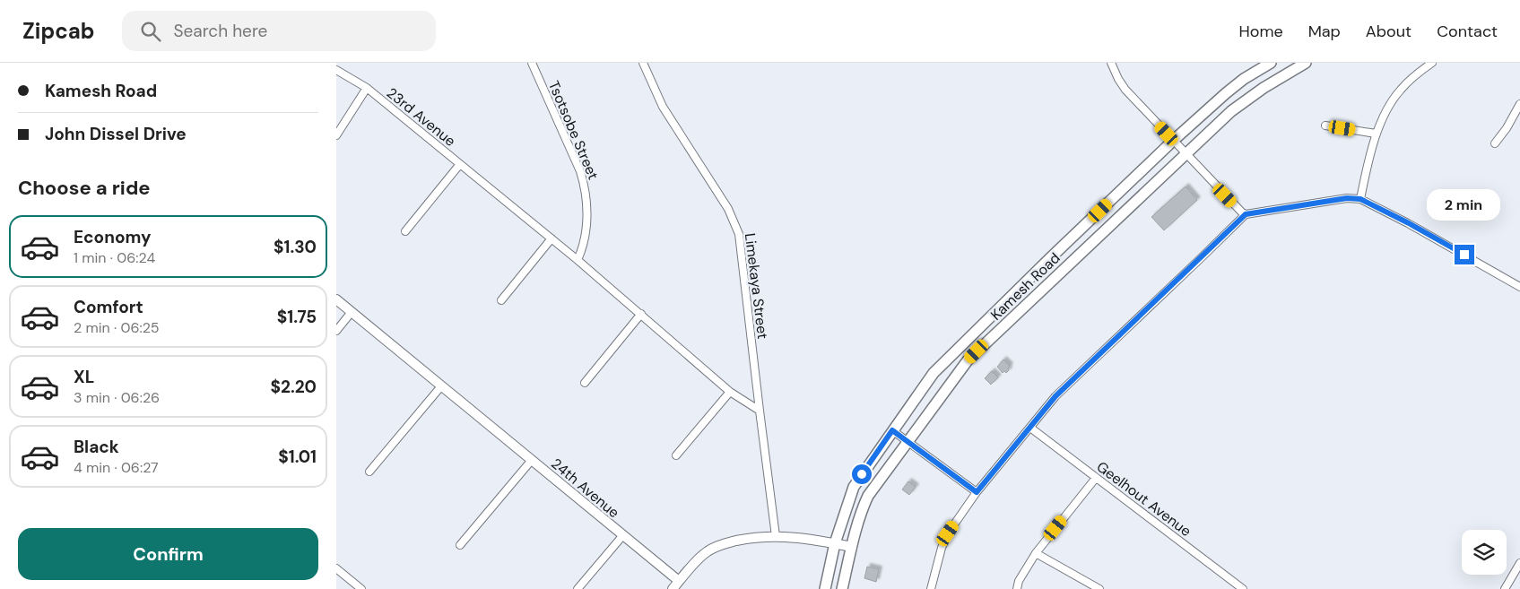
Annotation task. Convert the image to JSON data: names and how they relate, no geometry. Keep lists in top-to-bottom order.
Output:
{
  "streets": {
    "main road": ["Kamesh Road"],
    "street": [
      "23rd Avenue",
      "Tsotsobe Street",
      "Limekaya Street",
      "24th Avenue",
      "Geelhout Avenue"
    ]
  },
  "crossings": [
    ["23rd Avenue", "Tsotsobe Street"],
    ["23rd Avenue", "Limekaya Street"]
  ],
  "page": {
    "header": "Zipcab",
    "search": "Search here",
    "nav": [
      "Home",
      "Map",
      "About",
      "Contact"
    ],
    "banner": ["Kamesh Road", "John Dissel Drive"],
    "heading": "Choose a ride",
    "bubble": "2 min",
    "list": [
      {
        "name": "Economy",
        "note": "1 min · 06:24",
        "value": "$1.30"
      },
      {
        "name": "Comfort",
        "note": "2 min · 06:25",
        "value": "$1.75"
      },
      {
        "name": "XL",
        "note": "3 min · 06:26",
        "value": "$2.20"
      },
      {
        "name": "Black",
        "note": "4 min · 06:27",
        "value": "$1.01"
      }
    ],
    "buttons": "Confirm"
  }
}
